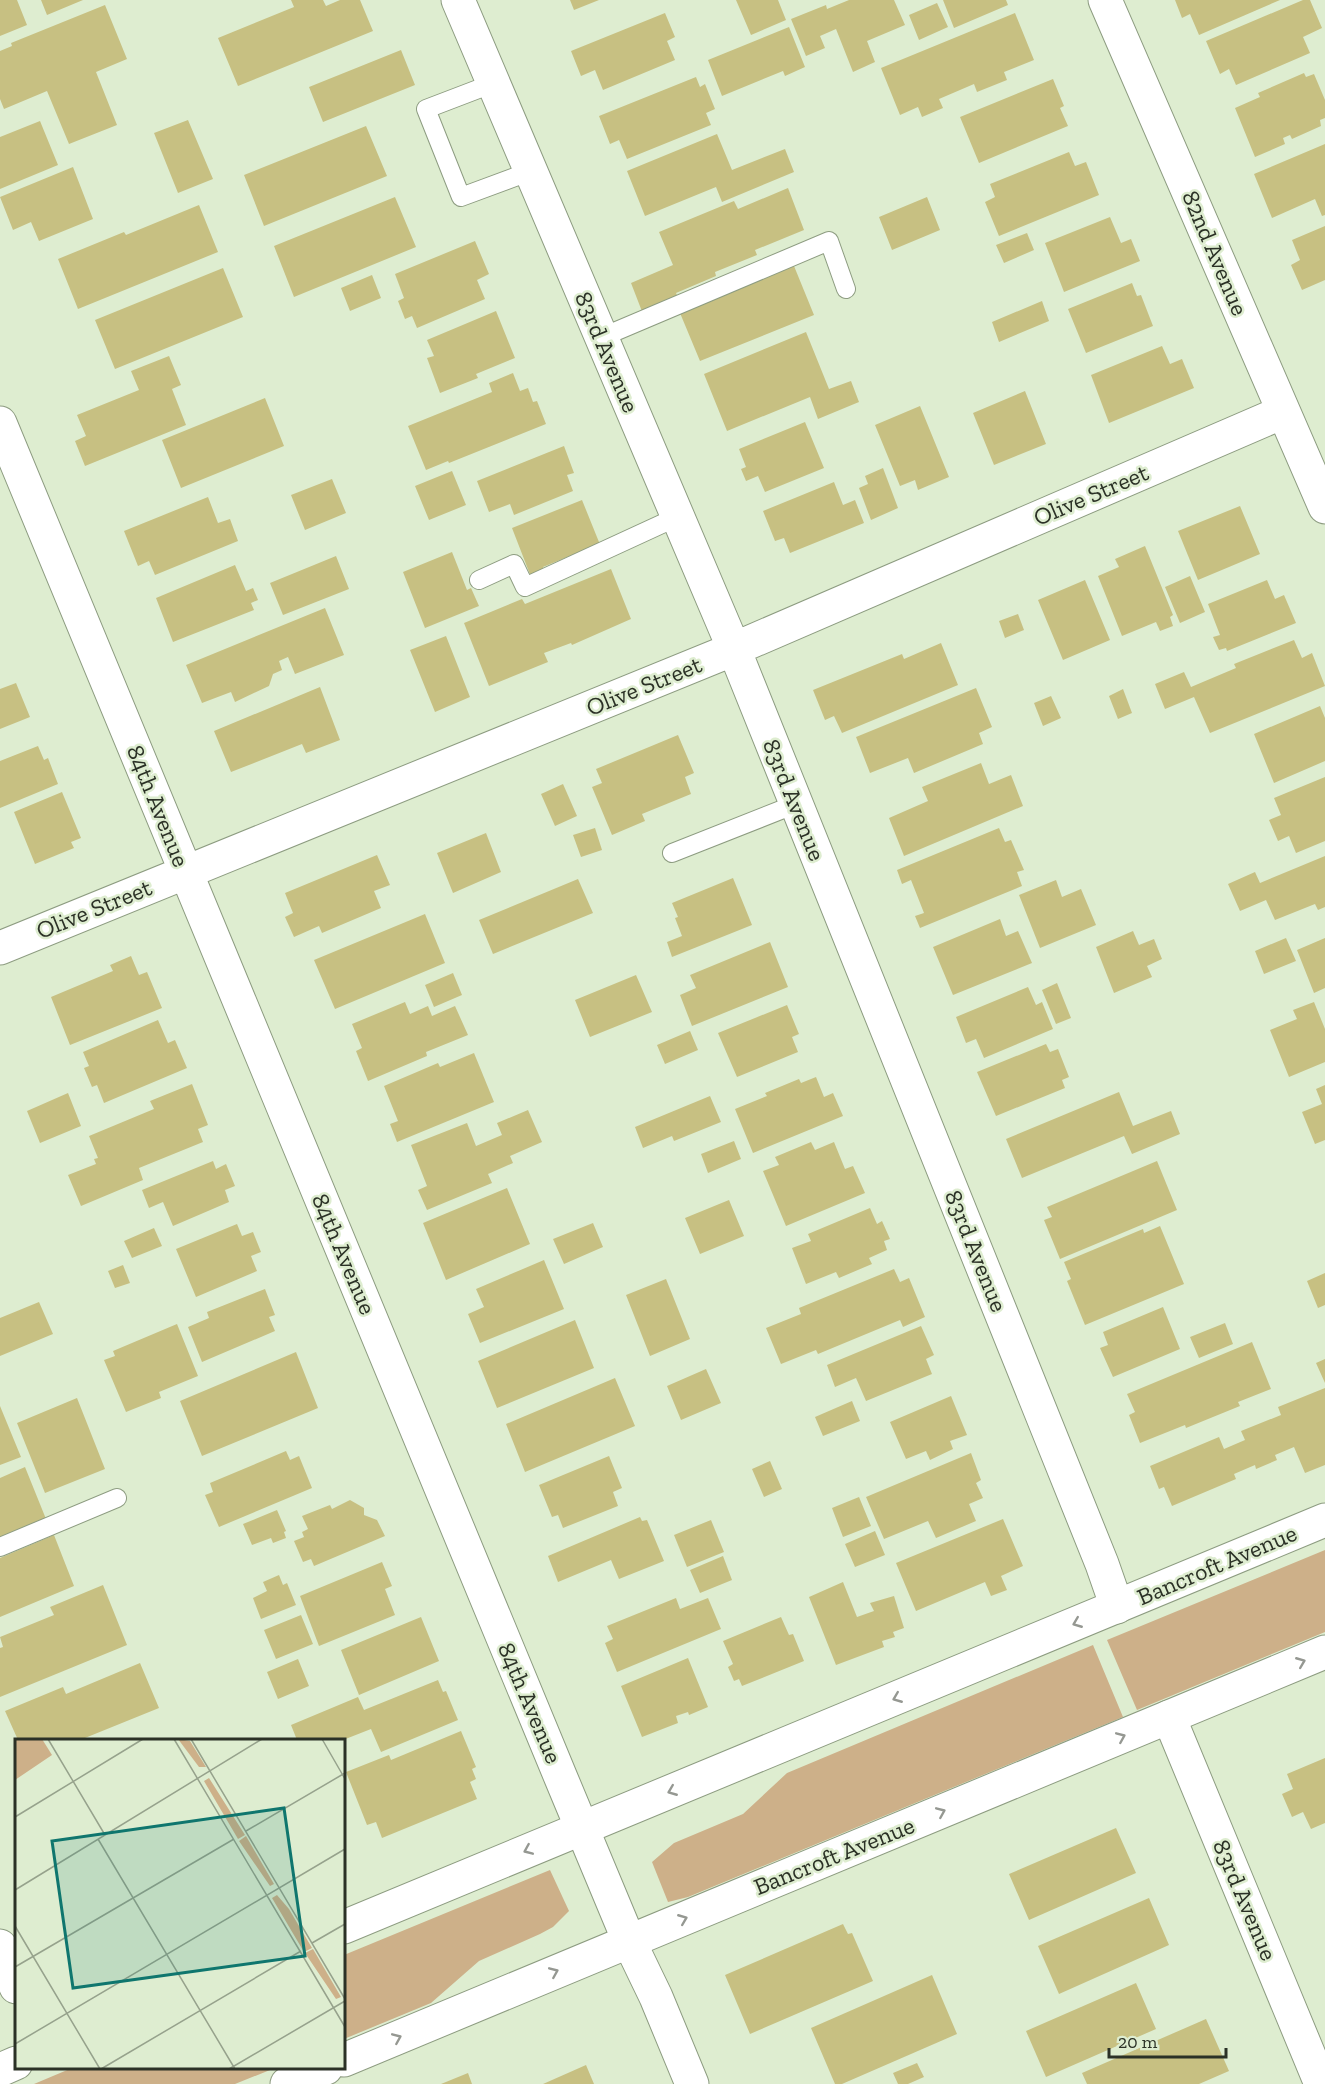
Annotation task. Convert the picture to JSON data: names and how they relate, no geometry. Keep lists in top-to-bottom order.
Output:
{
  "streets": {
    "street": [
      "82nd Avenue",
      "83rd Avenue",
      "Olive Street",
      "84th Avenue",
      "Bancroft Avenue"
    ]
  },
  "crossings": [
    ["82nd Avenue", "Olive Street"],
    ["83rd Avenue", "Olive Street"],
    ["83rd Avenue", "Bancroft Avenue"],
    ["Olive Street", "84th Avenue"],
    ["84th Avenue", "Bancroft Avenue"]
  ],
  "scale_bar": "20 m"
}
